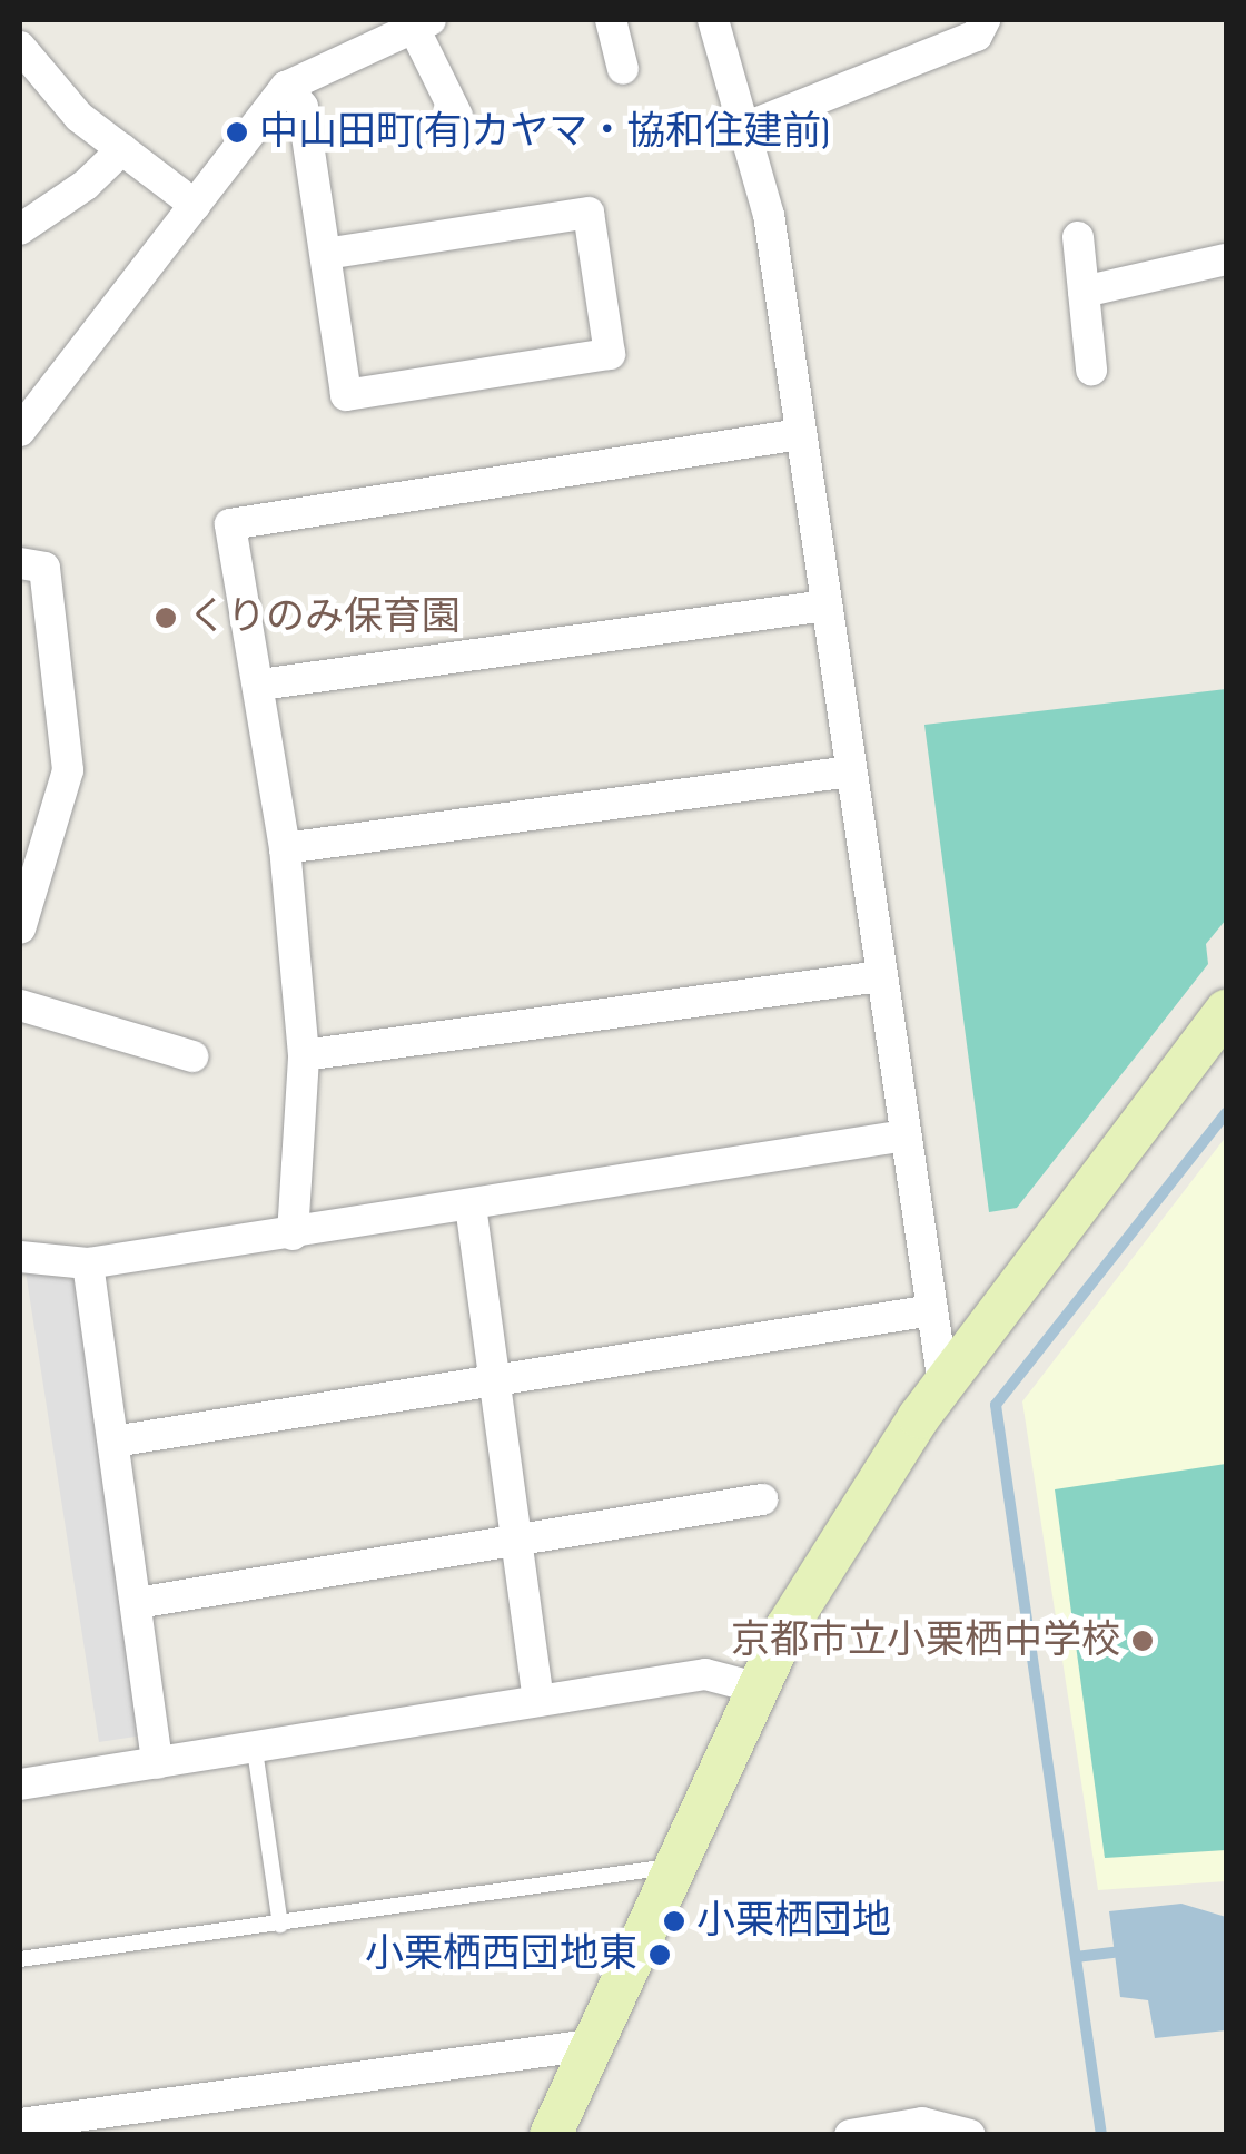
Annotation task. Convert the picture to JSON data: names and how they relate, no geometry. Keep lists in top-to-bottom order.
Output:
{
  "places": [
    "中山田町(有)カヤマ・協和住建前)",
    "くりのみ保育園",
    "京都市立小栗栖中学校",
    "小栗栖団地",
    "小栗栖西団地東"
  ]
}
